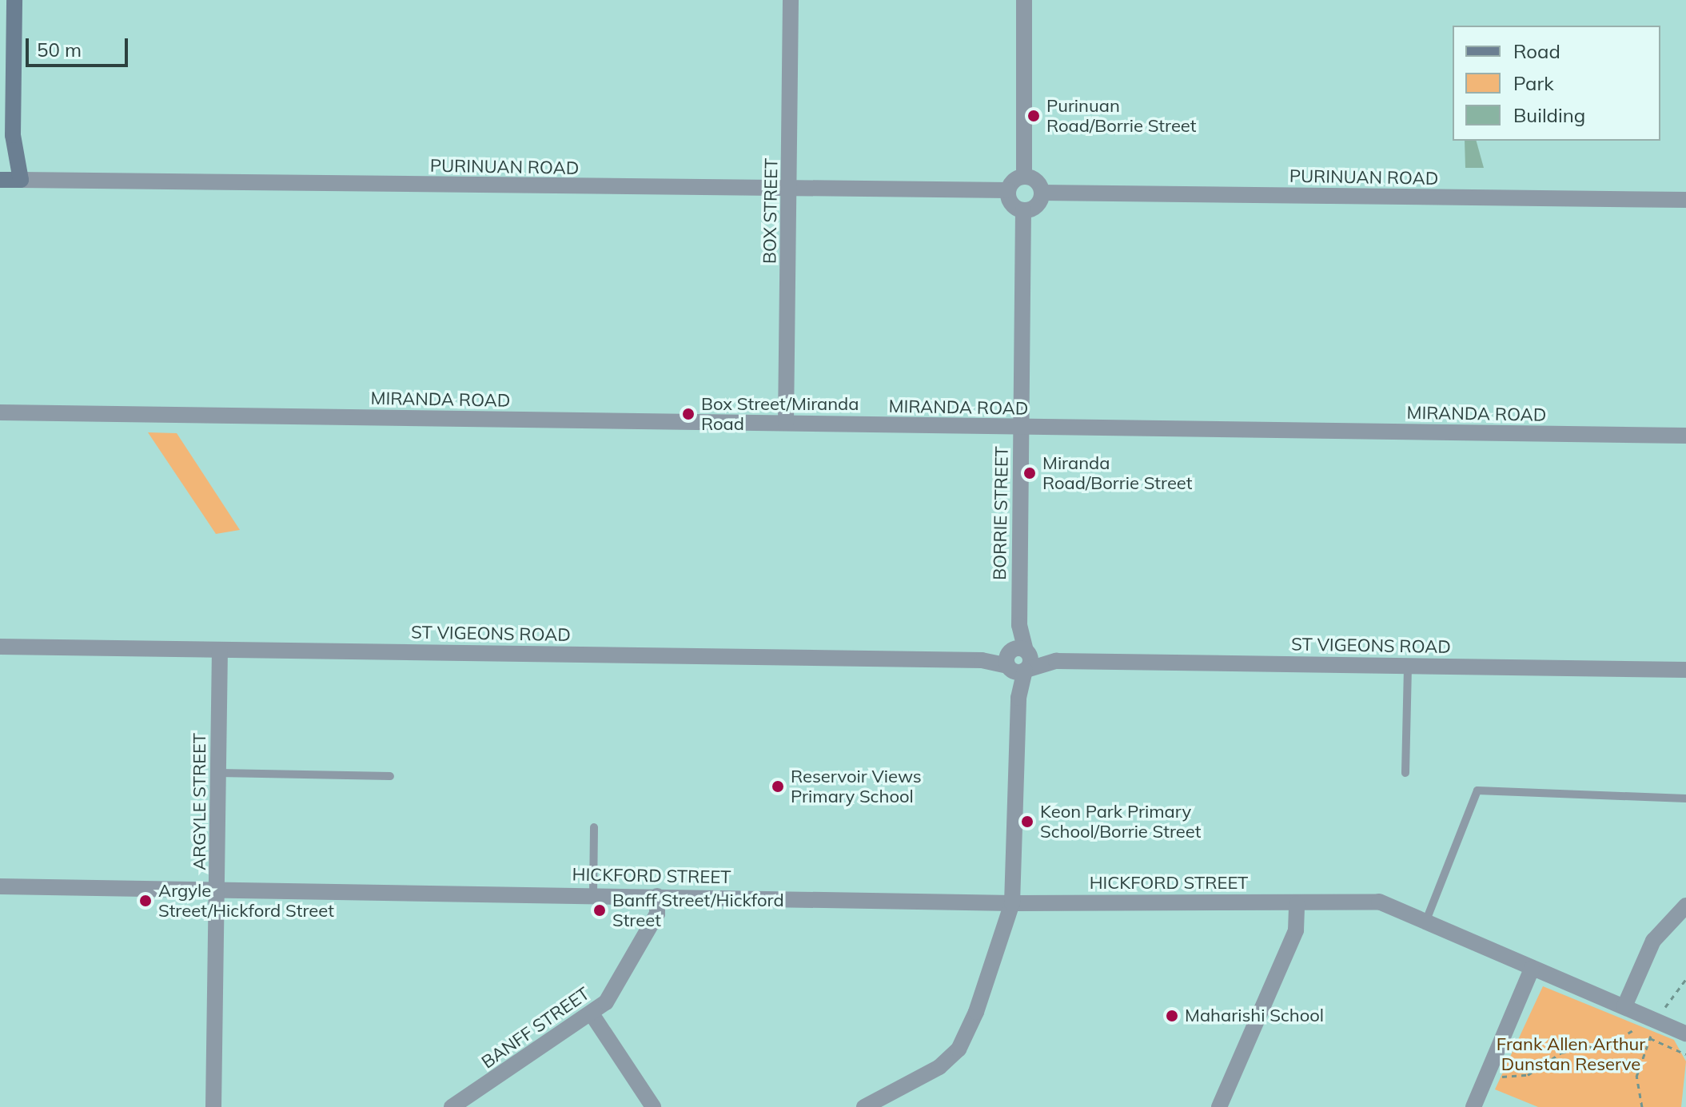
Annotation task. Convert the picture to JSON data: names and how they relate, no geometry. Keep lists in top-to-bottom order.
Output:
{
  "streets": {
    "street": [
      "PURINUAN ROAD",
      "BOX STREET",
      "MIRANDA ROAD",
      "BORRIE STREET",
      "ST VIGEONS ROAD",
      "ARGYLE STREET",
      "HICKFORD STREET",
      "BANFF STREET"
    ]
  },
  "crossings": [
    ["PURINUAN ROAD", "BOX STREET"],
    ["PURINUAN ROAD", "BORRIE STREET"],
    ["BOX STREET", "MIRANDA ROAD"],
    ["MIRANDA ROAD", "BORRIE STREET"],
    ["BORRIE STREET", "ST VIGEONS ROAD"],
    ["BORRIE STREET", "HICKFORD STREET"],
    ["ST VIGEONS ROAD", "ARGYLE STREET"],
    ["ARGYLE STREET", "HICKFORD STREET"],
    ["HICKFORD STREET", "BANFF STREET"]
  ],
  "parks": ["Frank Allen Arthur Dunstan Reserve"],
  "places": [
    "Purinuan Road/Borrie Street",
    "Box Street/Miranda Road",
    "Miranda Road/Borrie Street",
    "Reservoir Views Primary School",
    "Keon Park Primary School/Borrie Street",
    "Argyle Street/Hickford Street",
    "Banff Street/Hickford Street",
    "Maharishi School"
  ],
  "legend": ["Road", "Park", "Building"],
  "scale_bar": "50 m"
}
